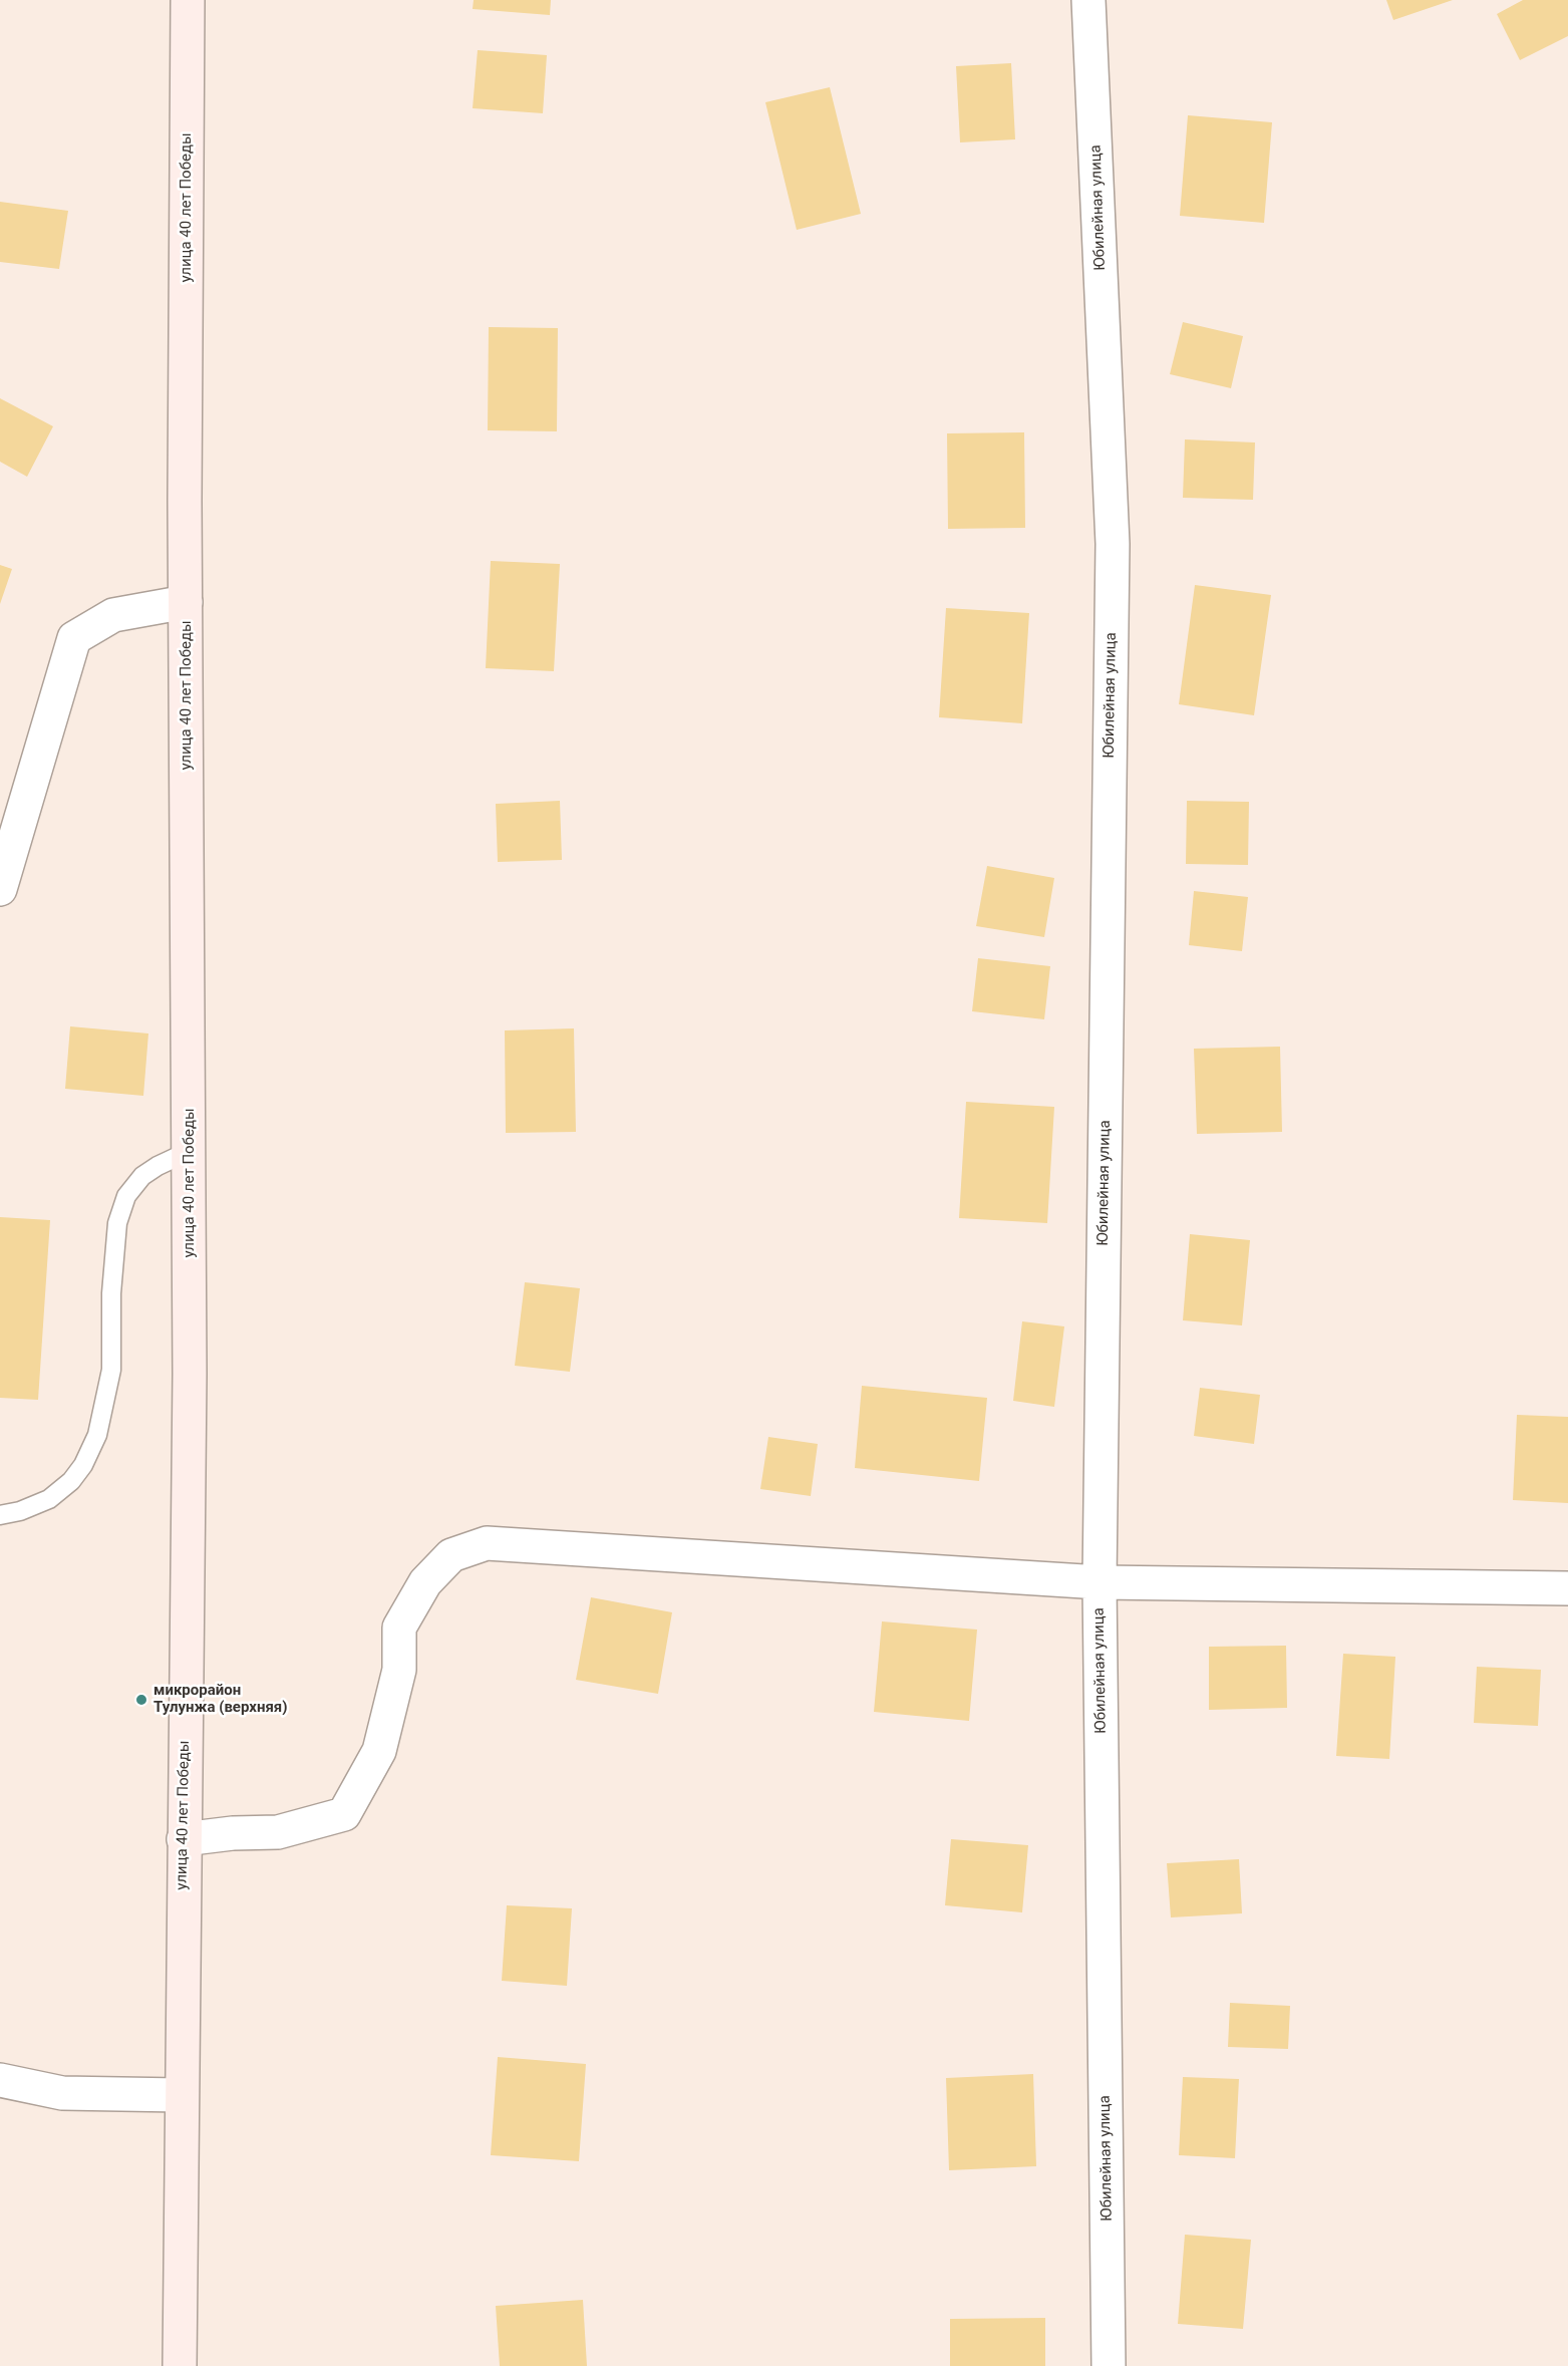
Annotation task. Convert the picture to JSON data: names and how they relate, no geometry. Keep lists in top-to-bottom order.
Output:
{
  "streets": {
    "street": ["улица 40 лет Победы", "Юбилейная улица"]
  },
  "places": ["микрорайон Тулунжа (верхняя)"]
}
